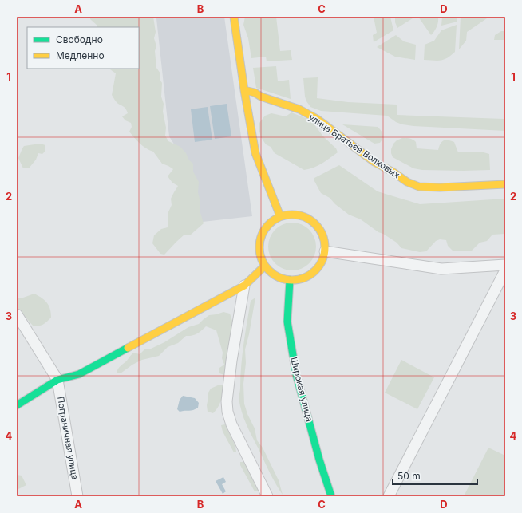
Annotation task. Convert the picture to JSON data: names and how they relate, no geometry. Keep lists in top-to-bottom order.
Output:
{
  "streets": {
    "street": ["улица Братьев Волковых", "Широкая улица", "Пограничная улица"]
  },
  "legend": ["Свободно", "Медленно"],
  "scale_bar": "50 m",
  "grid": {
    "columns": [
      "A",
      "B",
      "C",
      "D"
    ],
    "rows": [
      "1",
      "2",
      "3",
      "4"
    ]
  }
}
